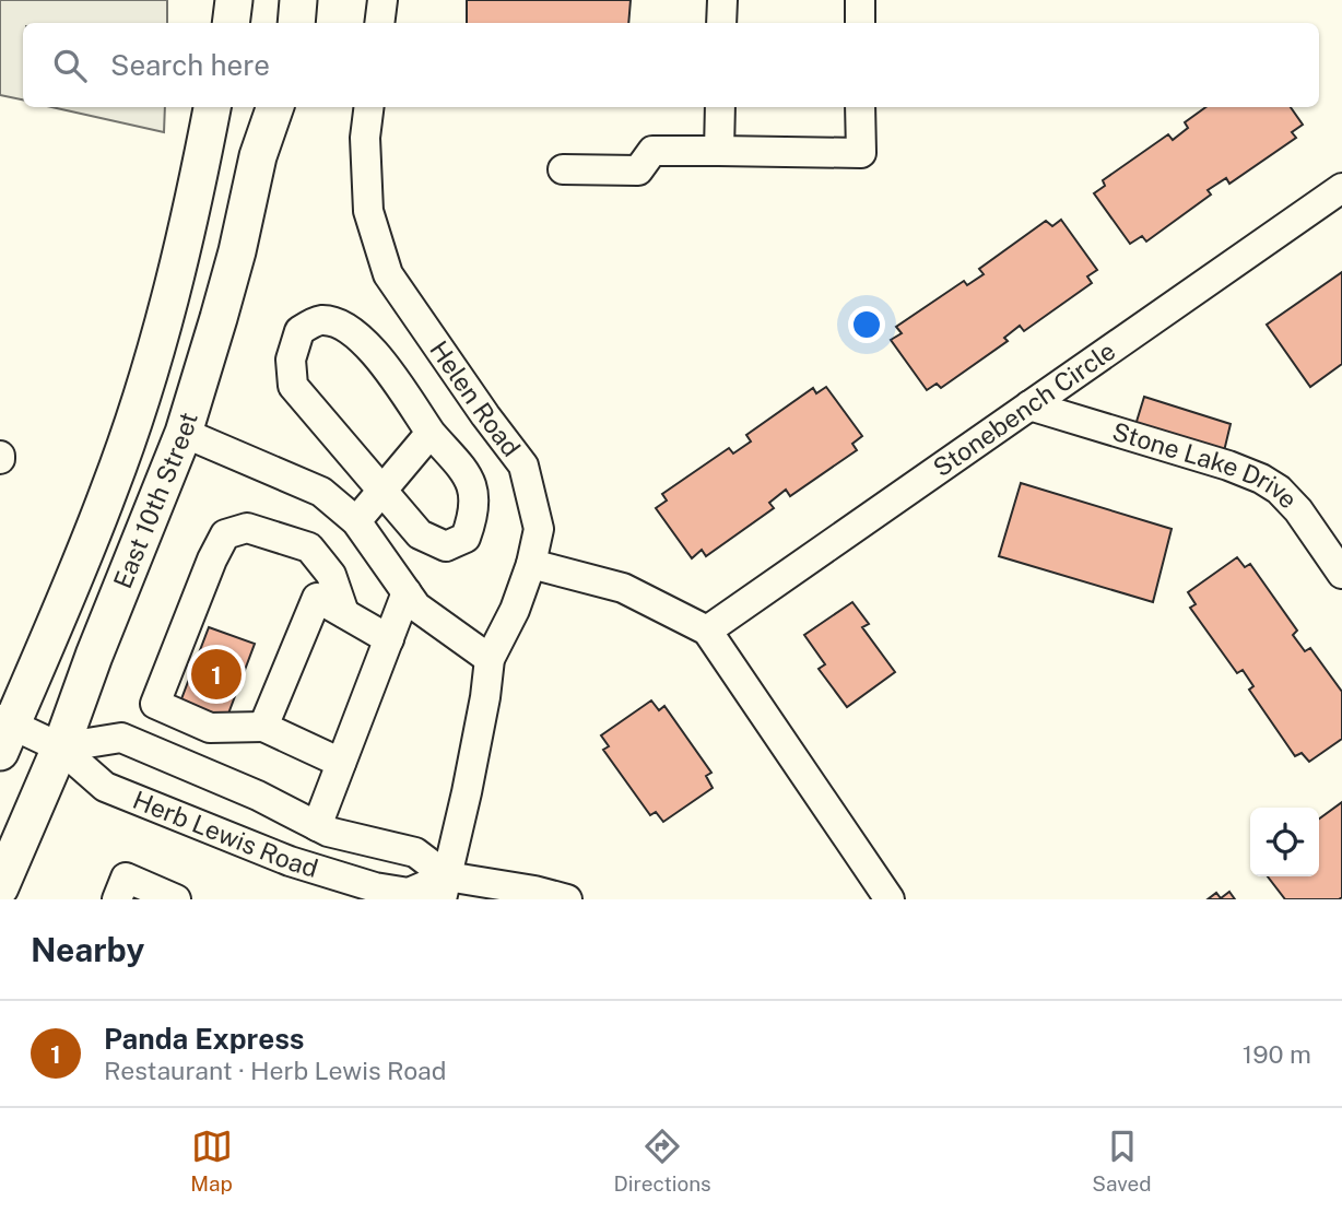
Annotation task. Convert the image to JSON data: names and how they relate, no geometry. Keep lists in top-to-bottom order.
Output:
{
  "streets": {
    "main road": ["East 10th Street"],
    "street": [
      "Helen Road",
      "Stonebench Circle",
      "Stone Lake Drive",
      "Herb Lewis Road"
    ]
  },
  "crossings": [
    ["Helen Road", "Herb Lewis Road"],
    ["Stonebench Circle", "Stone Lake Drive"],
    ["East 10th Street", "Herb Lewis Road"]
  ],
  "page": {
    "search": "Search here",
    "pins": "1",
    "heading": "Nearby",
    "list": [
      {
        "mark": "1",
        "name": "Panda Express",
        "note": "Restaurant · Herb Lewis Road",
        "value": "190 m"
      }
    ],
    "nav": ["Map", "Directions", "Saved"]
  }
}
